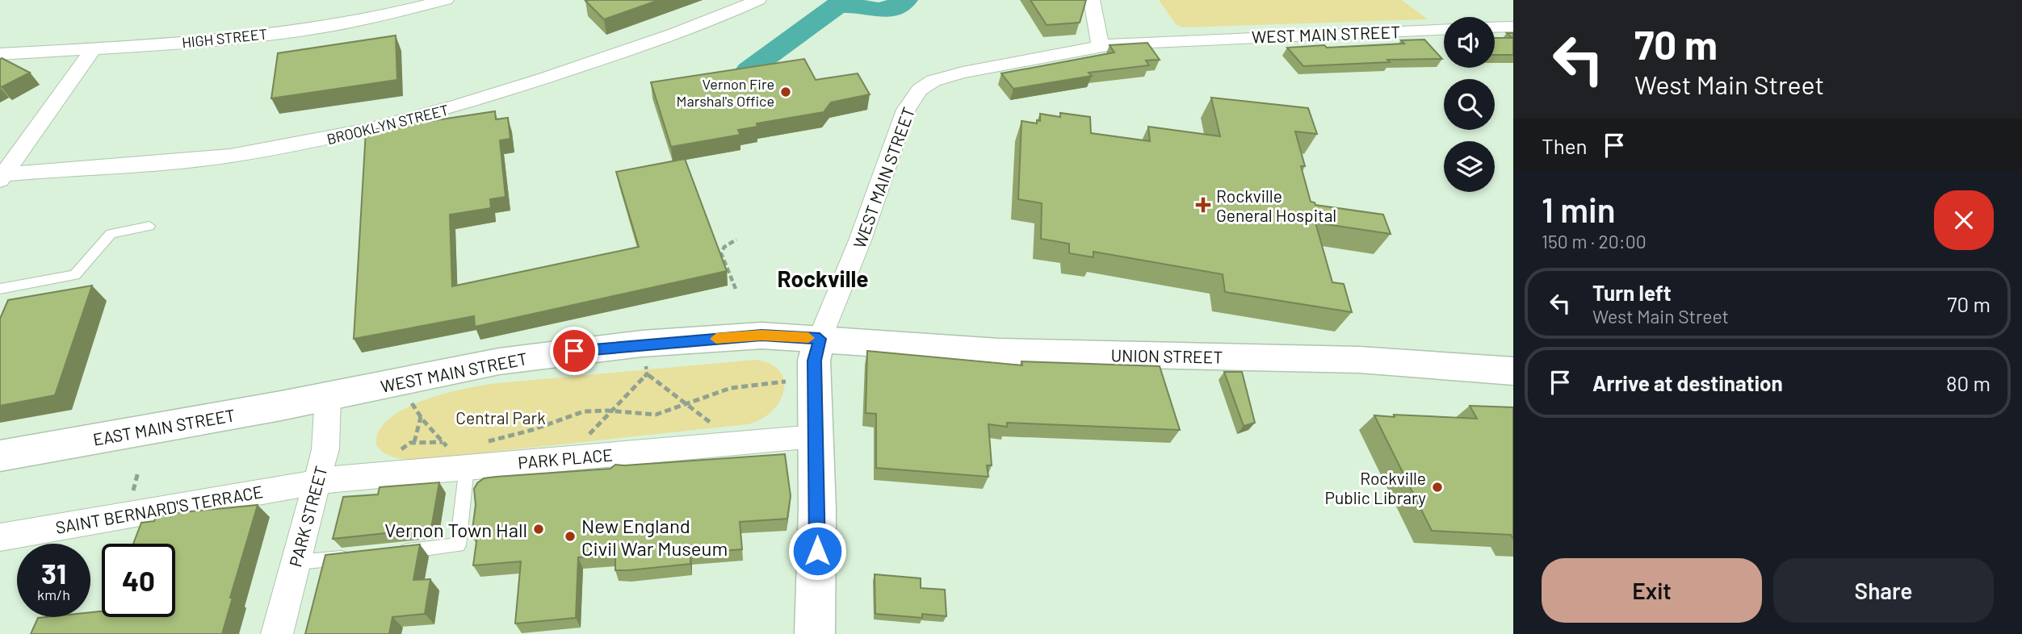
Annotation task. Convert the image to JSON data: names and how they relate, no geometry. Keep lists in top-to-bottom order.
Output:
{
  "streets": {
    "main road": ["WEST MAIN STREET", "UNION STREET", "EAST MAIN STREET"],
    "street": [
      "HIGH STREET",
      "BROOKLYN STREET",
      "PARK PLACE",
      "SAINT BERNARD'S TERRACE",
      "PARK STREET"
    ]
  },
  "crossings": [
    ["WEST MAIN STREET", "UNION STREET"],
    ["WEST MAIN STREET", "EAST MAIN STREET"],
    ["WEST MAIN STREET", "PARK STREET"],
    ["EAST MAIN STREET", "PARK STREET"],
    ["PARK PLACE", "SAINT BERNARD'S TERRACE"],
    ["PARK PLACE", "PARK STREET"],
    ["SAINT BERNARD'S TERRACE", "PARK STREET"]
  ],
  "districts": ["Rockville"],
  "parks": ["Central Park"],
  "places": {
    "other": [
      "Vernon Fire Marshal's Office",
      "Rockville Public Library",
      "Vernon Town Hall",
      "New England Civil War Museum"
    ],
    "health": ["Rockville General Hospital"]
  },
  "page": {
    "turn": ["70 m", "West Main Street"],
    "then": "Then",
    "heading": ["1 min", "150 m · 20:00"],
    "list": [
      {
        "name": "Turn left",
        "note": "West Main Street",
        "value": "70 m"
      },
      {
        "name": "Arrive at destination",
        "value": "80 m"
      }
    ],
    "speed": "31 km/h",
    "limit": "40",
    "buttons": ["Exit", "Share"]
  }
}
